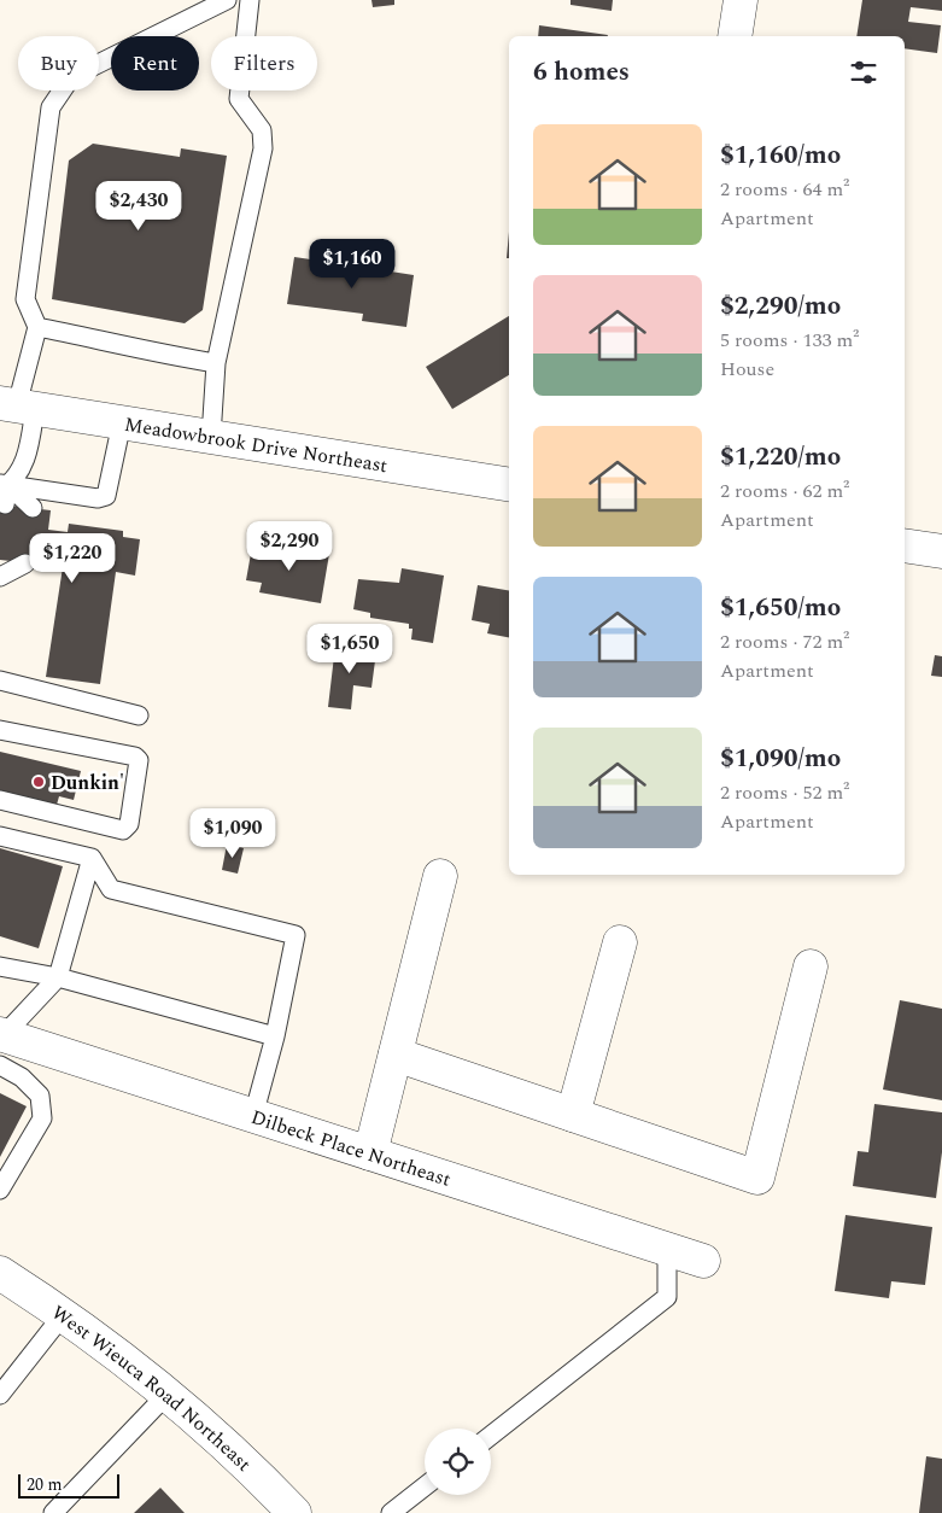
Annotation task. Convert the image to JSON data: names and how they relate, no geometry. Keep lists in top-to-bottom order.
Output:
{
  "streets": {
    "street": ["Meadowbrook Drive Northeast", "Dilbeck Place Northeast", "West Wieuca Road Northeast"]
  },
  "places": ["Dunkin'"],
  "scale_bar": "20 m",
  "page": {
    "chip": ["Buy", "Rent", "Filters"],
    "heading": "6 homes",
    "list": [
      {
        "name": "$1,160/mo",
        "note": "2 rooms · 64 m² · Apartment"
      },
      {
        "name": "$2,290/mo",
        "note": "5 rooms · 133 m² · House"
      },
      {
        "name": "$1,220/mo",
        "note": "2 rooms · 62 m² · Apartment"
      },
      {
        "name": "$1,650/mo",
        "note": "2 rooms · 72 m² · Apartment"
      },
      {
        "name": "$1,090/mo",
        "note": "2 rooms · 52 m² · Apartment"
      }
    ],
    "price": [
      "$2,430",
      "$1,160",
      "$2,290",
      "$1,220",
      "$1,650",
      "$1,090"
    ],
    "scale": "20 m"
  }
}
